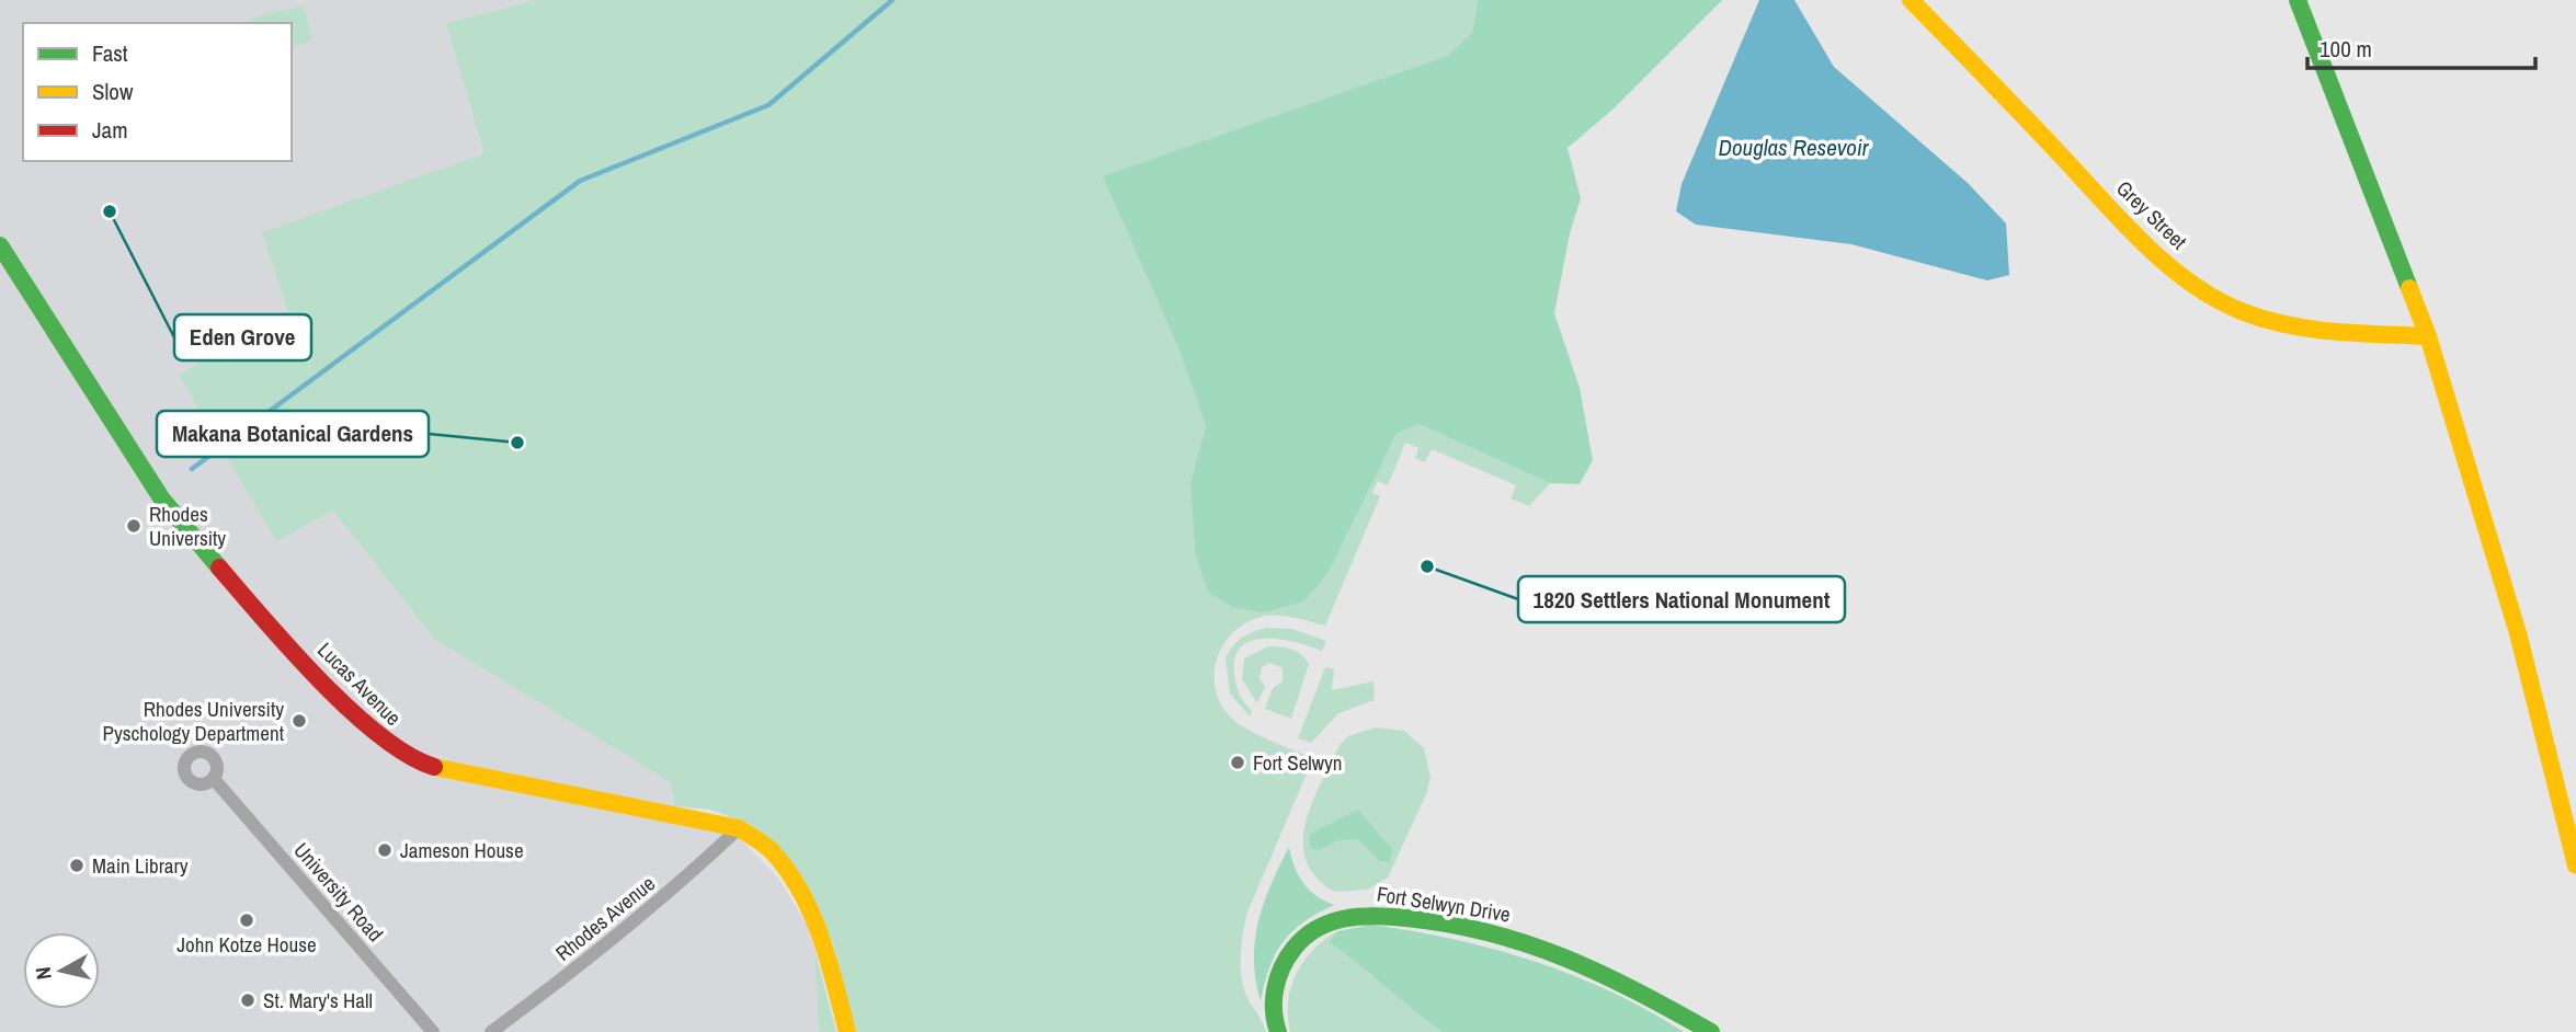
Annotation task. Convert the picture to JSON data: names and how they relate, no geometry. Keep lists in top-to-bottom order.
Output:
{
  "streets": {
    "main road": ["Grey Street", "Lucas Avenue", "Fort Selwyn Drive"],
    "street": ["University Road", "Rhodes Avenue"]
  },
  "crossings": [
    ["Lucas Avenue", "Rhodes Avenue"]
  ],
  "water": ["Douglas Resevoir"],
  "places": [
    "Eden Grove",
    "Makana Botanical Gardens",
    "Rhodes University",
    "1820 Settlers National Monument",
    "Rhodes University Pyschology Department",
    "Fort Selwyn",
    "Jameson House",
    "Main Library",
    "John Kotze House",
    "St. Mary's Hall"
  ],
  "legend": ["Fast", "Slow", "Jam"],
  "scale_bar": "100 m",
  "north": "left"
}
